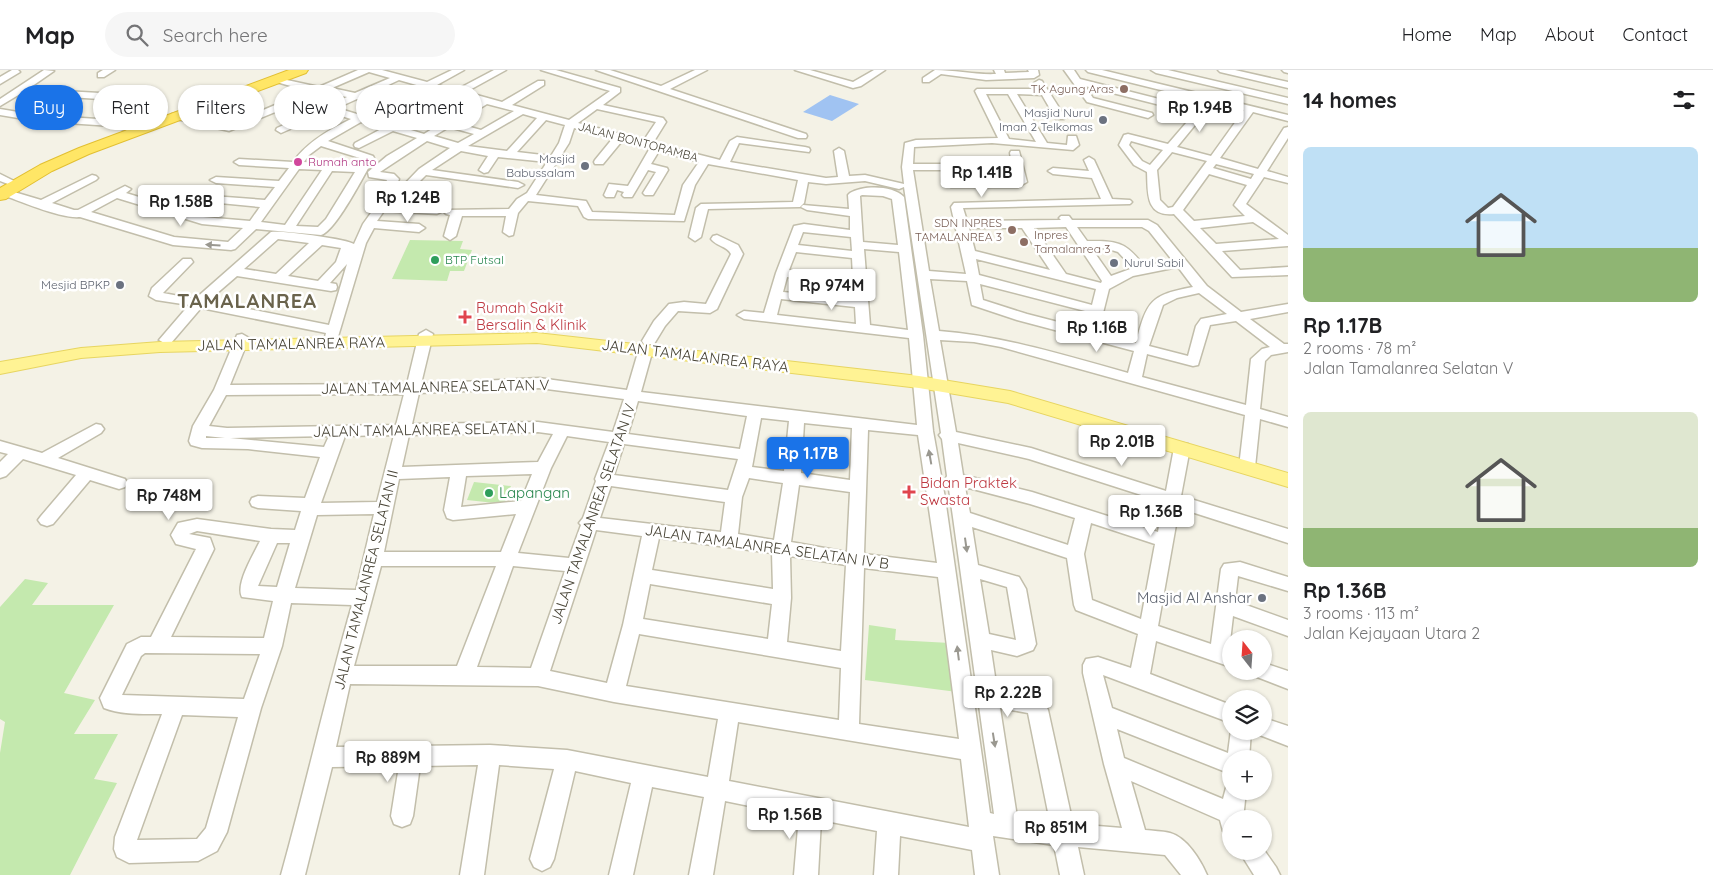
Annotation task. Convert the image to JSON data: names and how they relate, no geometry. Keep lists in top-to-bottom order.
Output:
{
  "streets": {
    "main road": ["JALAN TAMALANREA RAYA"],
    "street": [
      "JALAN BONTORAMBA",
      "JALAN TAMALANREA SELATAN V",
      "JALAN TAMALANREA SELATAN I",
      "JALAN TAMALANREA SELATAN IV",
      "JALAN TAMALANREA SELATAN IV B",
      "JALAN TAMALANREA SELATAN II"
    ]
  },
  "crossings": [
    ["JALAN TAMALANREA RAYA", "JALAN TAMALANREA SELATAN IV"],
    ["JALAN TAMALANREA RAYA", "JALAN TAMALANREA SELATAN II"],
    ["JALAN TAMALANREA SELATAN V", "JALAN TAMALANREA SELATAN IV"],
    ["JALAN TAMALANREA SELATAN V", "JALAN TAMALANREA SELATAN II"],
    ["JALAN TAMALANREA SELATAN I", "JALAN TAMALANREA SELATAN IV"],
    ["JALAN TAMALANREA SELATAN I", "JALAN TAMALANREA SELATAN II"],
    ["JALAN TAMALANREA SELATAN IV", "JALAN TAMALANREA SELATAN IV B"]
  ],
  "districts": ["TAMALANREA"],
  "places": {
    "other": [
      "TK Agung Aras",
      "Masjid Nurul Iman 2 Telkomas",
      "Rumah anto",
      "Masjid Babussalam",
      "SDN INPRES TAMALANREA 3",
      "Inpres Tamalanrea 3",
      "BTP Futsal",
      "Nurul Sabil",
      "Mesjid BPKP",
      "Lapangan",
      "Masjid Al Anshar"
    ],
    "health": ["Rumah Sakit Bersalin & Klinik", "Bidan Praktek Swasta"]
  },
  "north": "top",
  "page": {
    "header": "Map",
    "search": "Search here",
    "nav": [
      "Home",
      "Map",
      "About",
      "Contact"
    ],
    "heading": "14 homes",
    "chip": [
      "Buy",
      "Rent",
      "Filters",
      "New",
      "Apartment"
    ],
    "price": [
      "Rp 1.94B",
      "Rp 1.41B",
      "Rp 1.24B",
      "Rp 1.58B",
      "Rp 974M",
      "Rp 1.16B",
      "Rp 2.01B",
      "Rp 1.17B",
      "Rp 748M",
      "Rp 1.36B",
      "Rp 2.22B",
      "Rp 889M",
      "Rp 1.56B",
      "Rp 851M"
    ],
    "list": [
      {
        "name": "Rp 1.17B",
        "note": "2 rooms · 78 m² · Jalan Tamalanrea Selatan V"
      },
      {
        "name": "Rp 1.36B",
        "note": "3 rooms · 113 m² · Jalan Kejayaan Utara 2"
      }
    ],
    "map_buttons": ["+", "−"]
  }
}
